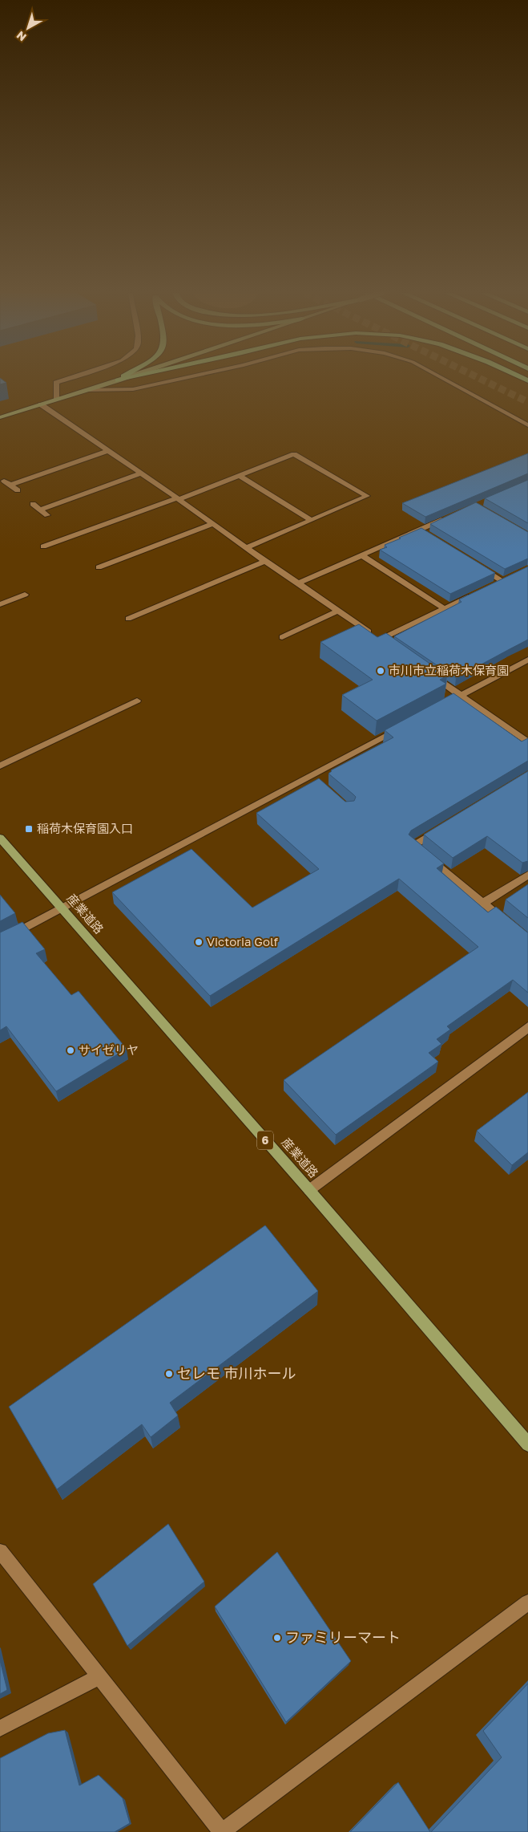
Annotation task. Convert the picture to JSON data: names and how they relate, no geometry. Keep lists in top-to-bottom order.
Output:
{
  "streets": {
    "main road": ["産業道路", "6"]
  },
  "places": {
    "other": [
      "市川市立稲荷木保育園",
      "Victoria Golf",
      "サイゼリヤ",
      "セレモ 市川ホール",
      "ファミリーマート"
    ],
    "transit": ["稲荷木保育園入口"]
  },
  "north": "bottom left"
}
